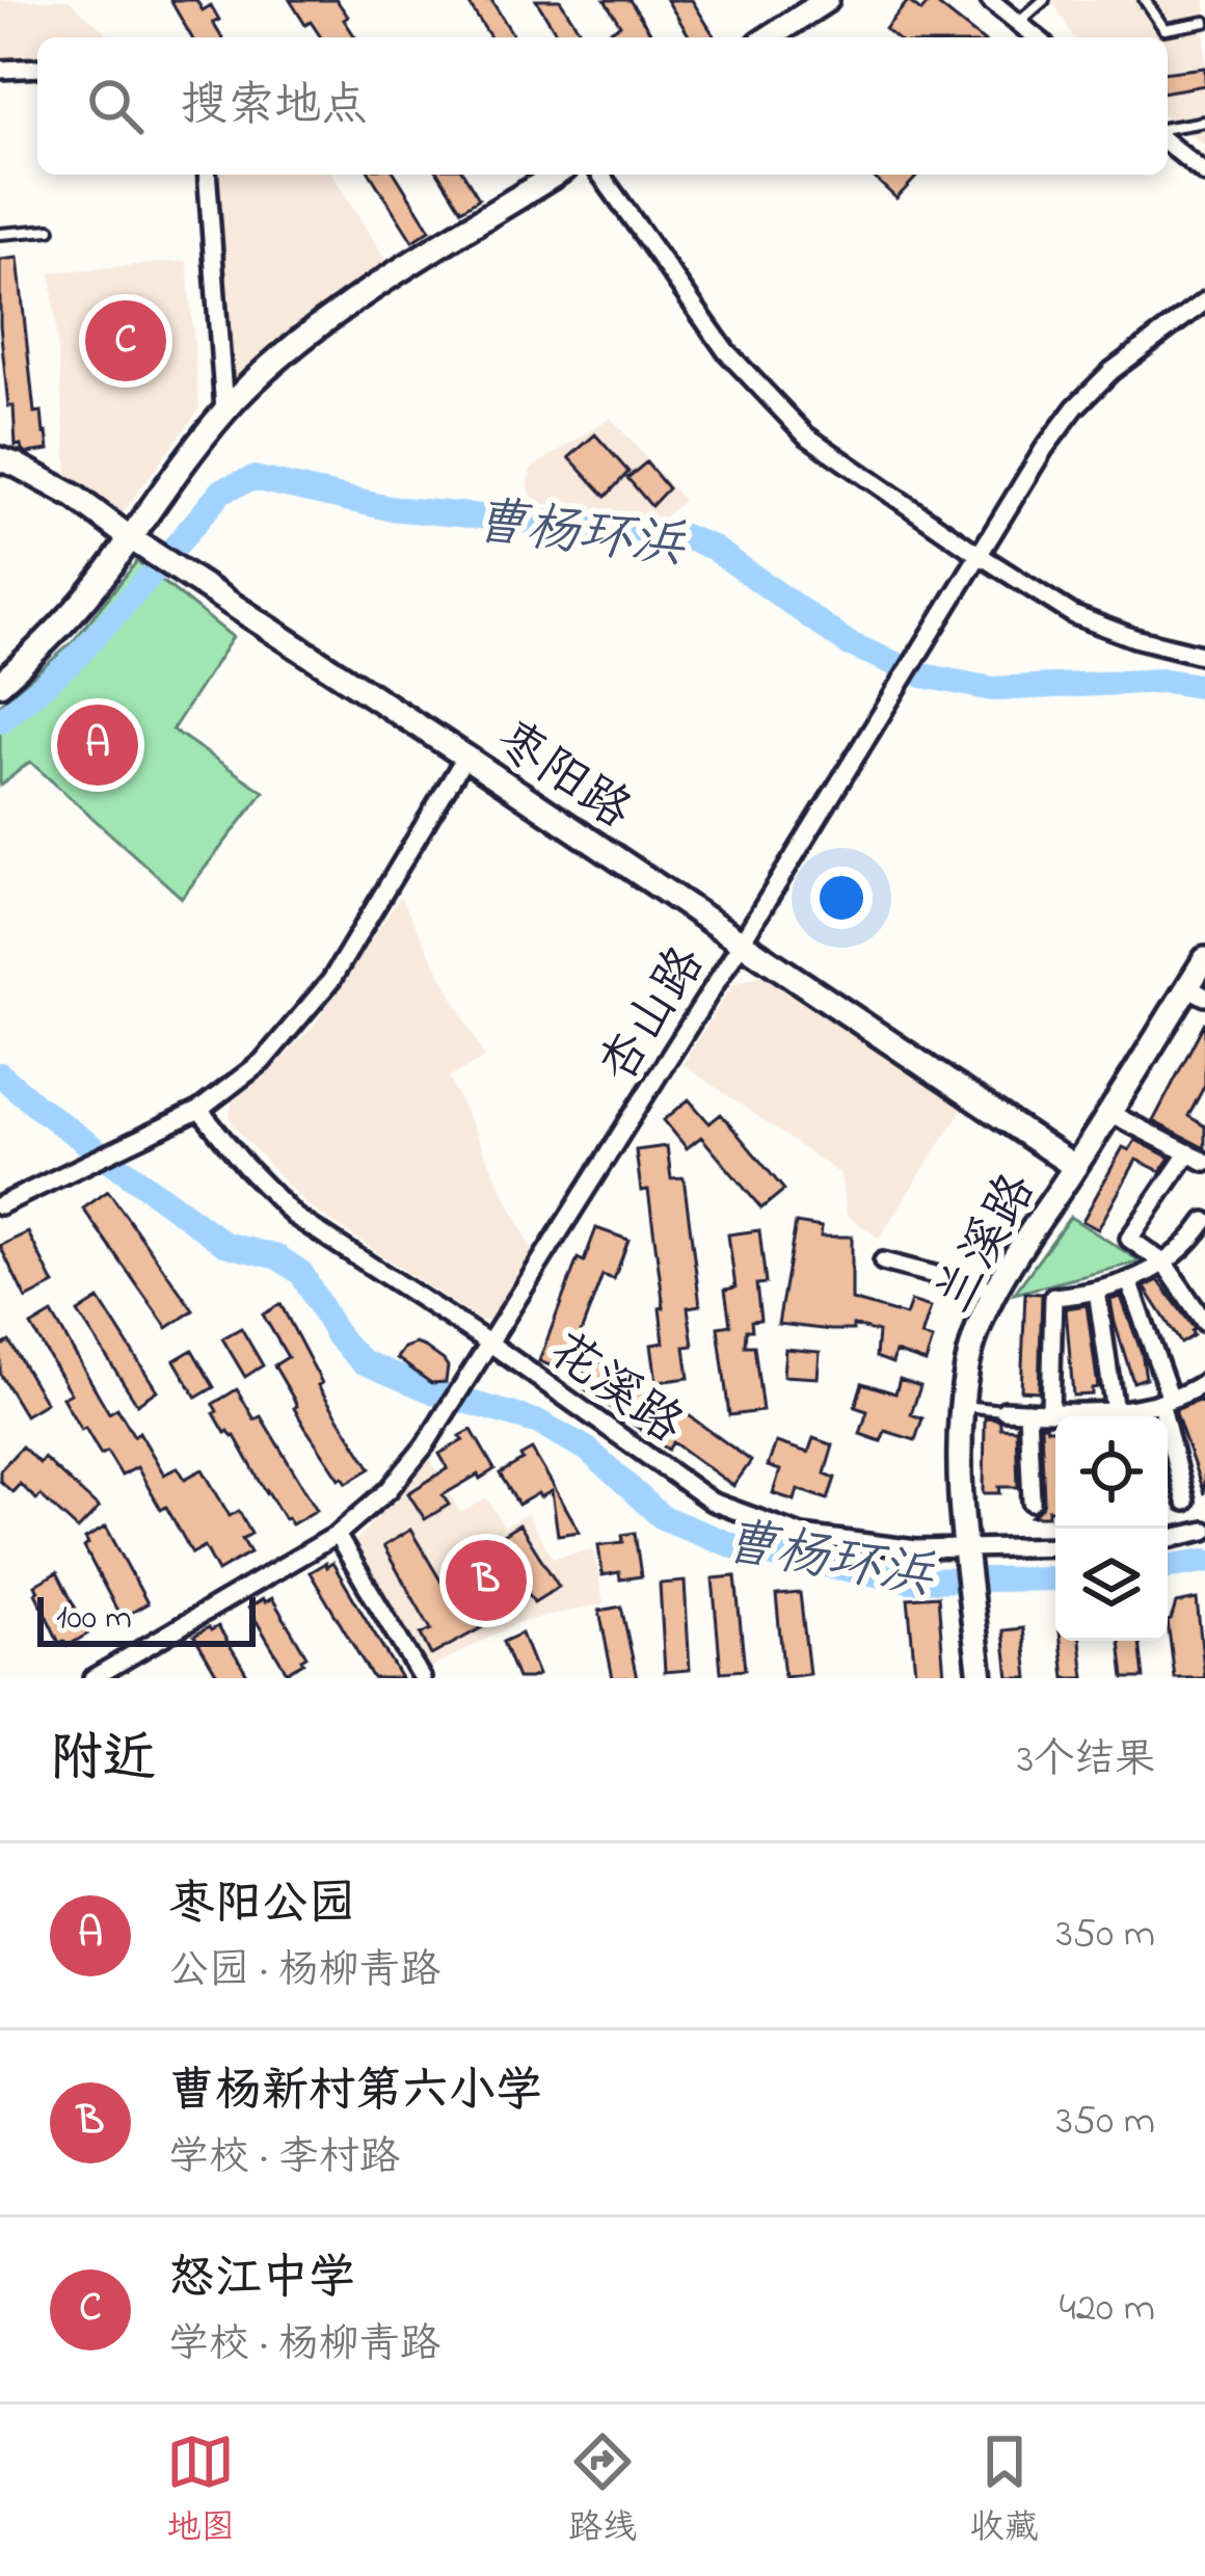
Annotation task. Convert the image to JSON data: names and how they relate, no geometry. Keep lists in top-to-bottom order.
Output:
{
  "streets": {
    "street": [
      "枣阳路",
      "杏山路",
      "兰溪路",
      "花溪路"
    ]
  },
  "crossings": [
    ["枣阳路", "杏山路"],
    ["枣阳路", "兰溪路"],
    ["杏山路", "花溪路"],
    ["兰溪路", "花溪路"]
  ],
  "water": ["曹杨环浜"],
  "scale_bar": "100 m",
  "page": {
    "search": "搜索地点",
    "pins": ["C", "A", "B"],
    "scale": "100 m",
    "heading": ["附近", "3个结果"],
    "list": [
      {
        "mark": "A",
        "name": "枣阳公园",
        "note": "公园 · 杨柳青路",
        "value": "350 m"
      },
      {
        "mark": "B",
        "name": "曹杨新村第六小学",
        "note": "学校 · 李村路",
        "value": "350 m"
      },
      {
        "mark": "C",
        "name": "怒江中学",
        "note": "学校 · 杨柳青路",
        "value": "420 m"
      }
    ],
    "nav": ["地图", "路线", "收藏"]
  }
}
